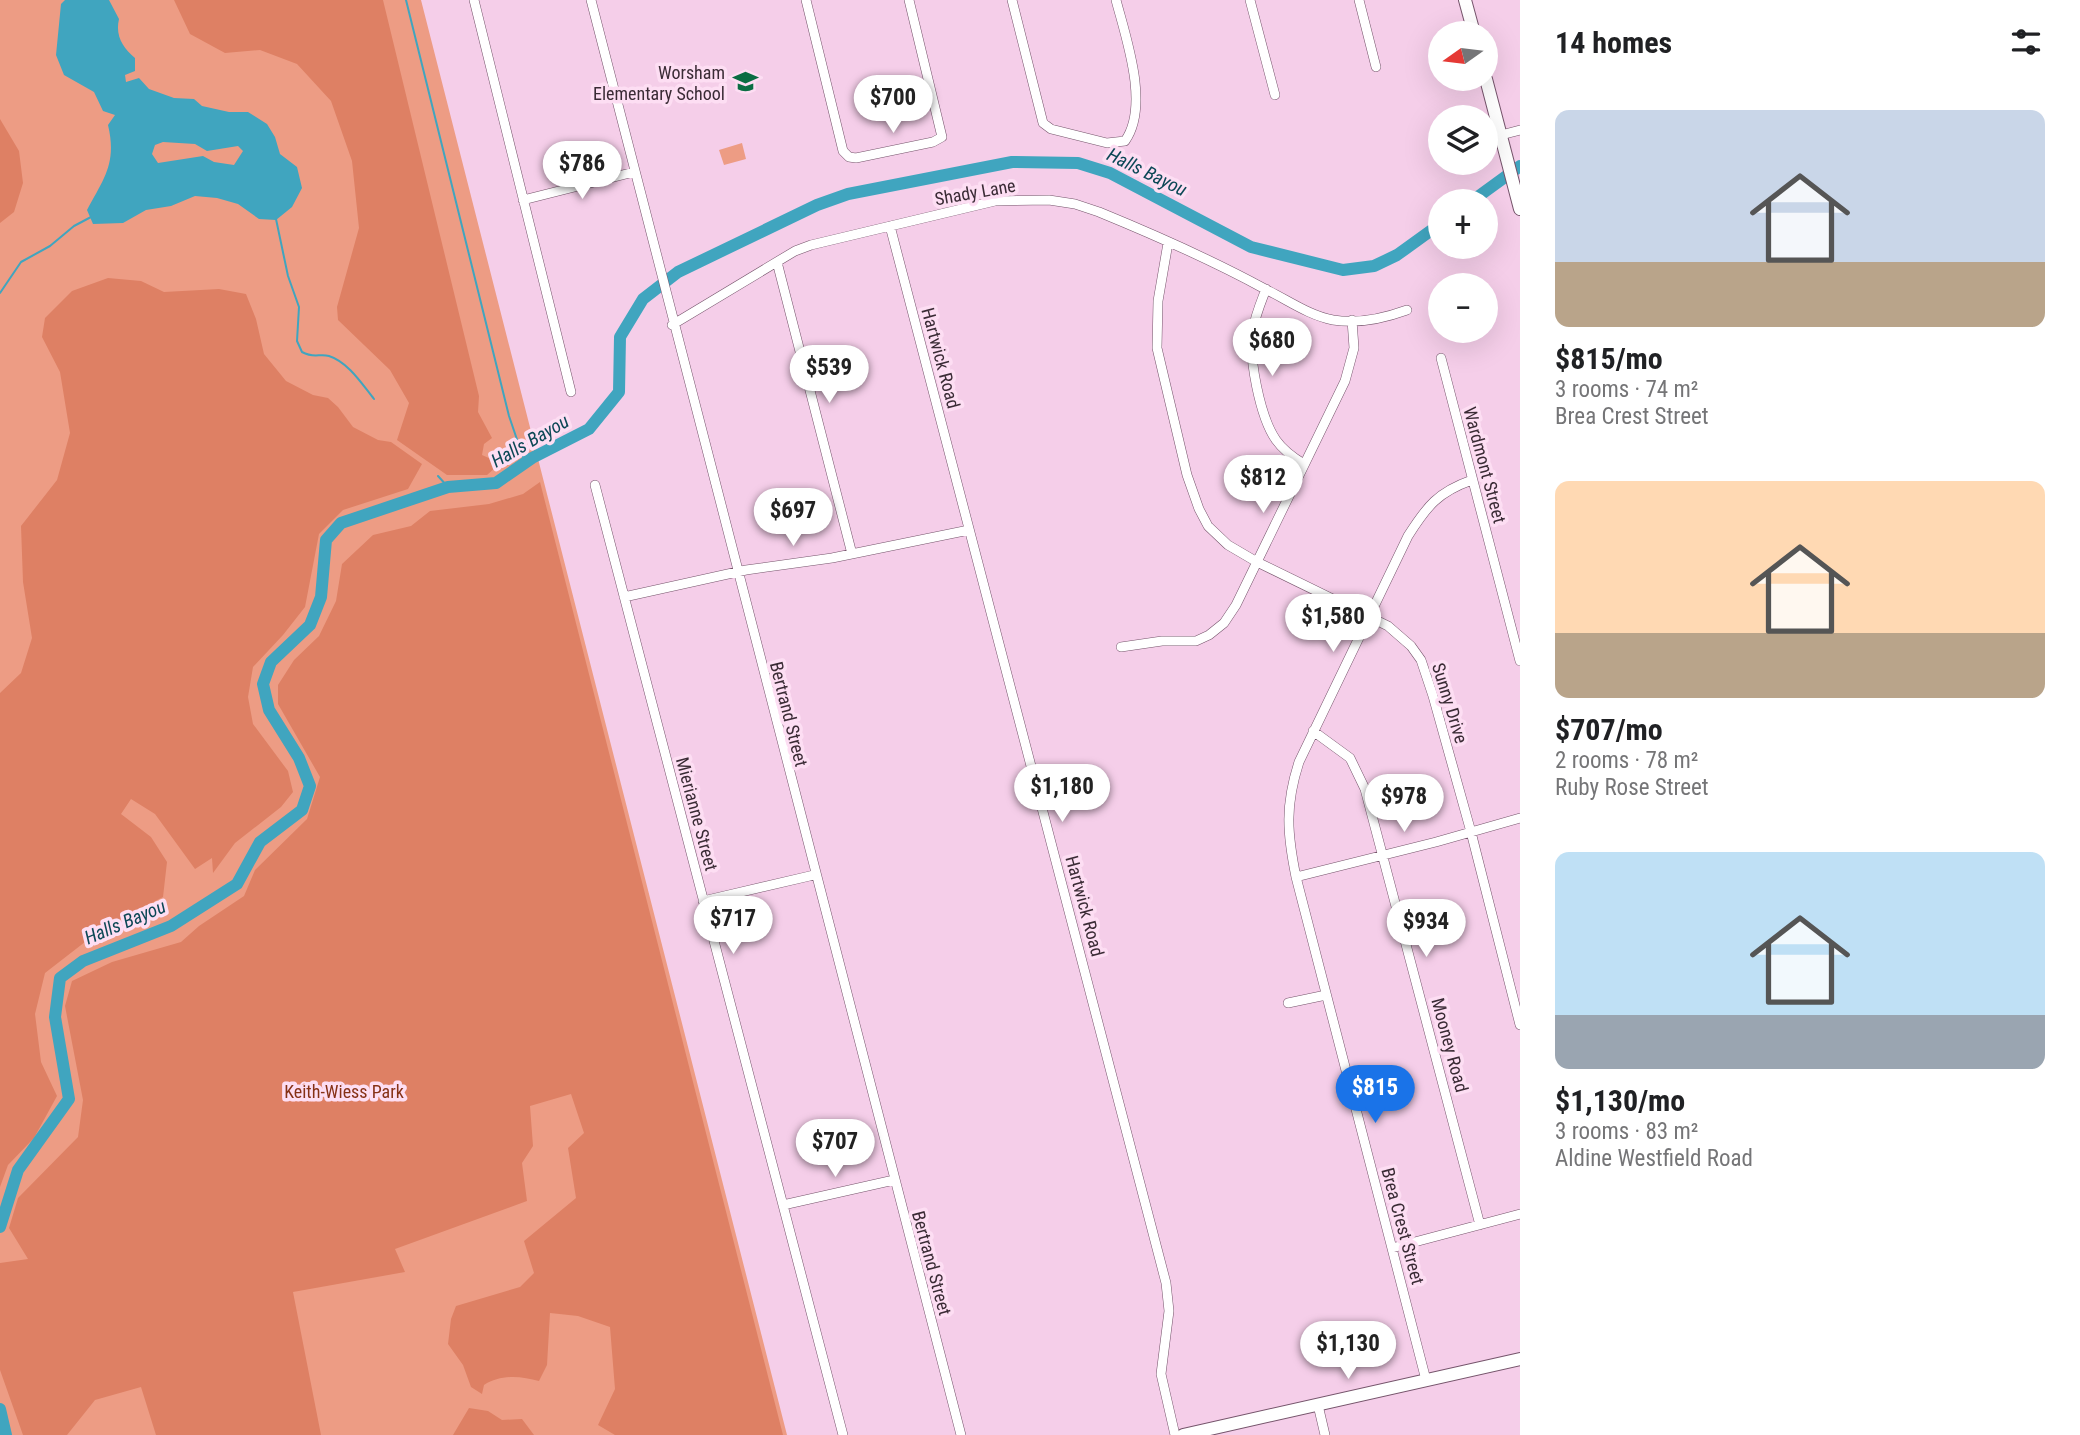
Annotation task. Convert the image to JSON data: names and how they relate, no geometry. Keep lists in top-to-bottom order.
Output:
{
  "streets": {
    "street": [
      "Shady Lane",
      "Hartwick Road",
      "Wardmont Street",
      "Sunny Drive",
      "Bertrand Street",
      "Mierianne Street",
      "Mooney Road",
      "Brea Crest Street"
    ]
  },
  "crossings": [
    ["Shady Lane", "Hartwick Road"],
    ["Shady Lane", "Bertrand Street"],
    ["Wardmont Street", "Brea Crest Street"],
    ["Sunny Drive", "Brea Crest Street"],
    ["Mooney Road", "Brea Crest Street"]
  ],
  "water": ["Halls Bayou"],
  "parks": ["Keith-Wiess Park"],
  "places": {
    "school or university": ["Worsham Elementary School"]
  },
  "north": "left",
  "page": {
    "heading": "14 homes",
    "map_buttons": ["+", "−"],
    "price": [
      "$700",
      "$786",
      "$680",
      "$539",
      "$812",
      "$697",
      "$1,580",
      "$1,180",
      "$978",
      "$717",
      "$934",
      "$815",
      "$707",
      "$1,130"
    ],
    "list": [
      {
        "name": "$815/mo",
        "note": "3 rooms · 74 m² · Brea Crest Street"
      },
      {
        "name": "$707/mo",
        "note": "2 rooms · 78 m² · Ruby Rose Street"
      },
      {
        "name": "$1,130/mo",
        "note": "3 rooms · 83 m² · Aldine Westfield Road"
      }
    ]
  }
}
